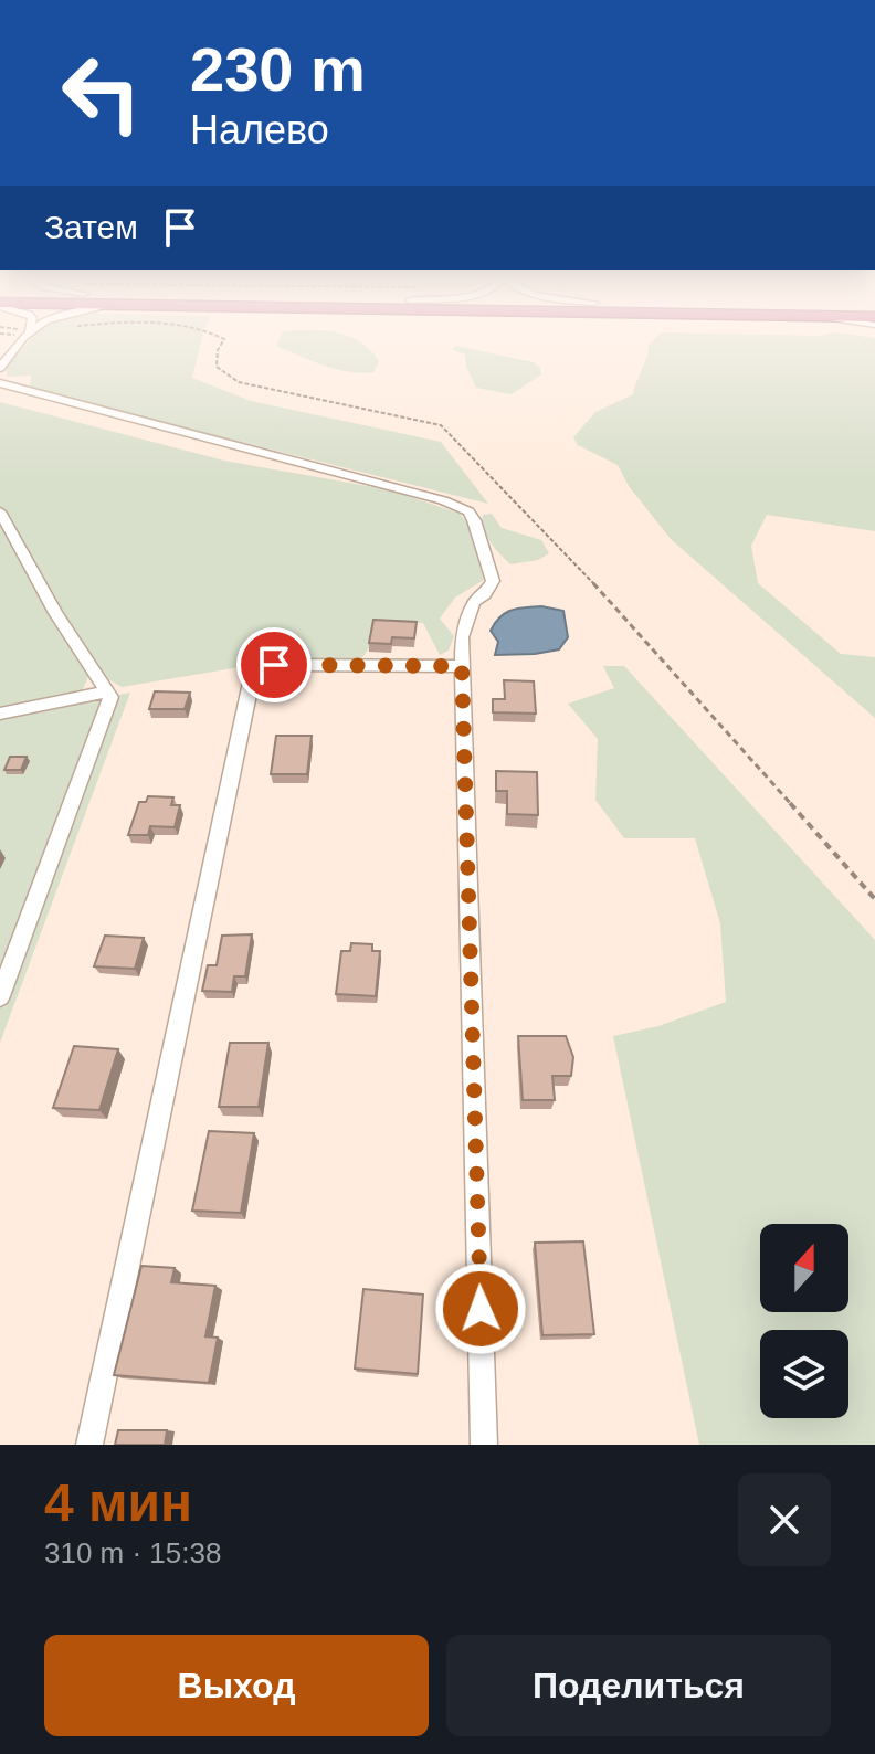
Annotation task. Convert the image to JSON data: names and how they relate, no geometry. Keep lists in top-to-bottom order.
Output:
{
  "north": "top",
  "page": {
    "turn": ["230 m", "Налево"],
    "then": "Затем",
    "heading": ["4 мин", "310 m · 15:38"],
    "buttons": ["Выход", "Поделиться"]
  }
}
